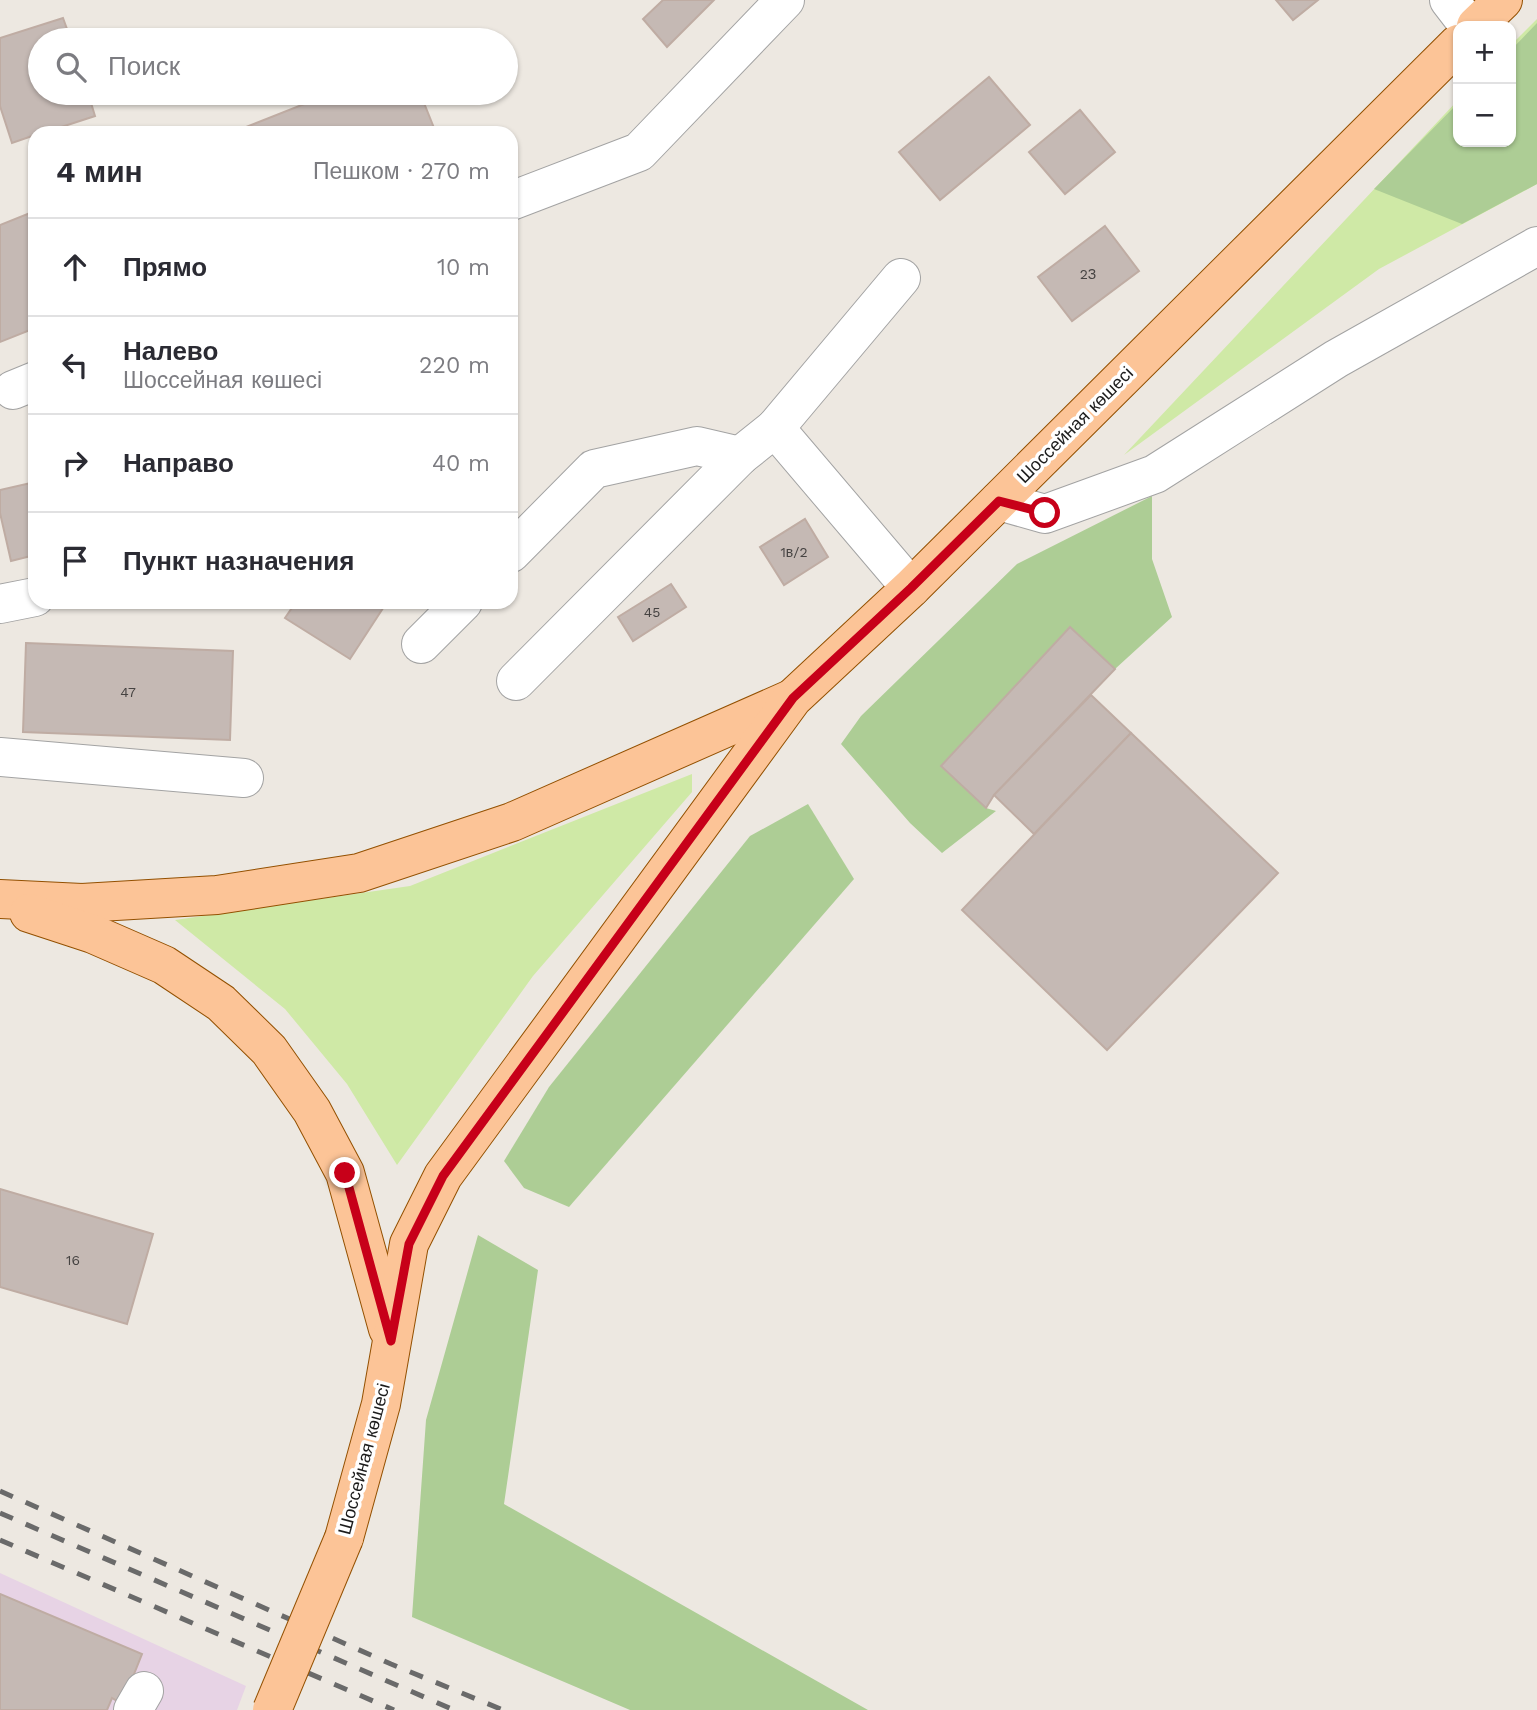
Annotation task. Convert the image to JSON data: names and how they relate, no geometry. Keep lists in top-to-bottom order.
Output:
{
  "streets": {
    "main road": ["Шоссейная көшесі"]
  },
  "house_numbers": [
    "2З",
    "1в/2",
    "45",
    "47",
    "16"
  ],
  "page": {
    "map_buttons": ["+", "−"],
    "search": "Поиск",
    "heading": ["4 мин", "Пешком · 270 m"],
    "list": [
      ["Прямо", "10 m"],
      ["Налево", "Шоссейная көшесі", "220 m"],
      ["Направо", "40 m"],
      "Пункт назначения"
    ]
  }
}
